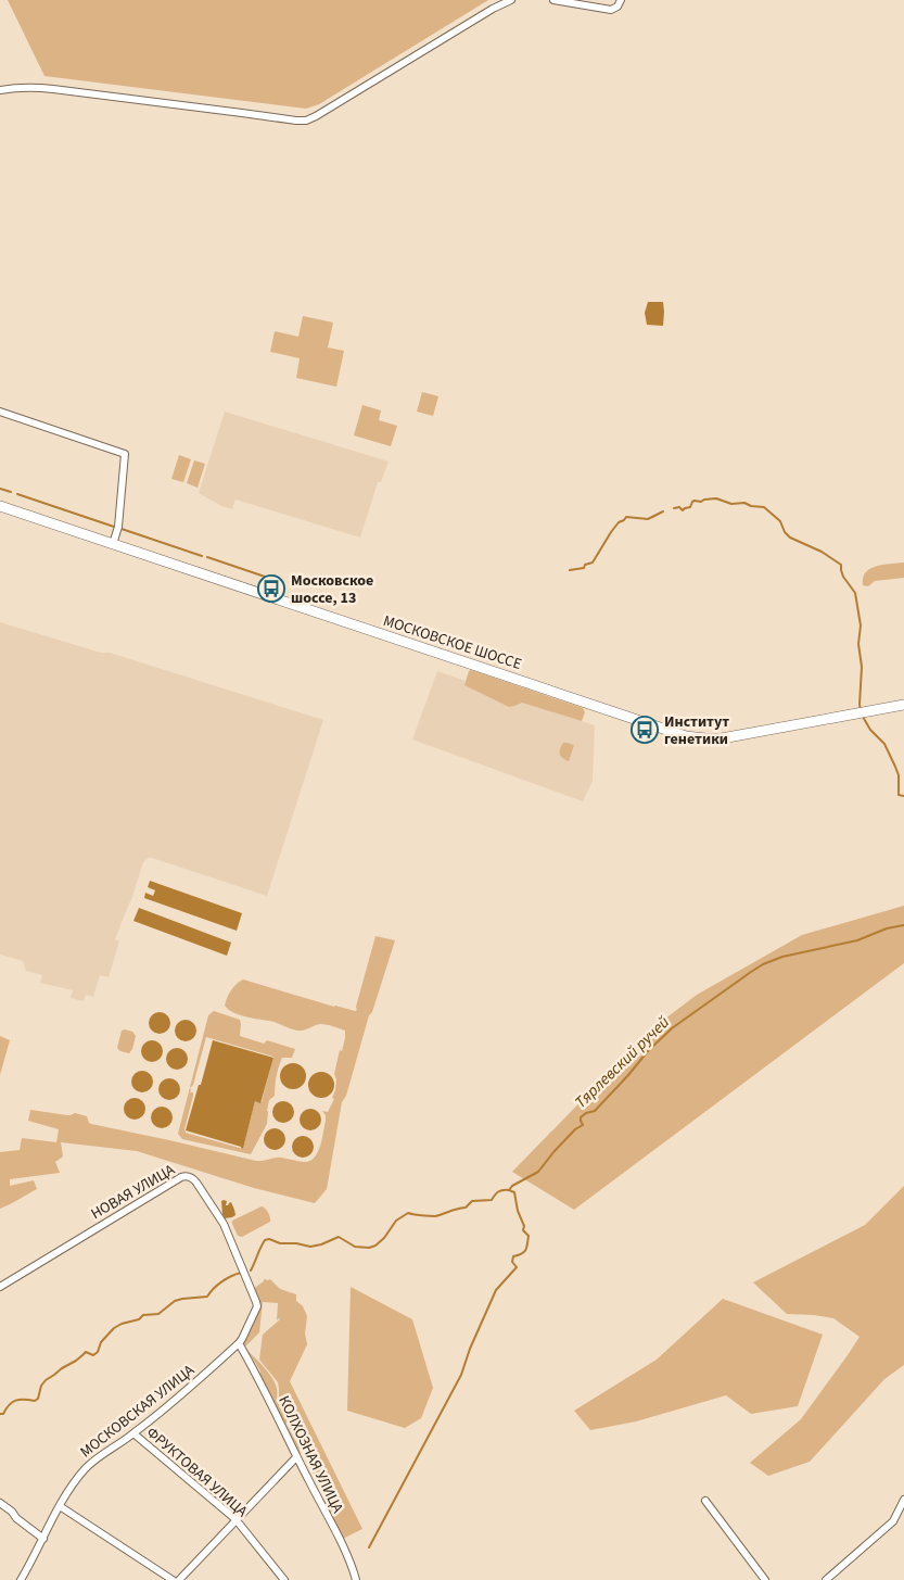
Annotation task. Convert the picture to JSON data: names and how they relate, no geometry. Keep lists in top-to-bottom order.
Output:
{
  "streets": {
    "main road": ["МОСКОВСКОЕ ШОССЕ"],
    "street": [
      "НОВАЯ УЛИЦА",
      "МОСКОВСКАЯ УЛИЦА",
      "КОЛХОЗНАЯ УЛИЦА",
      "ФРУКТОВАЯ УЛИЦА"
    ]
  },
  "crossings": [
    ["НОВАЯ УЛИЦА", "МОСКОВСКАЯ УЛИЦА"],
    ["МОСКОВСКАЯ УЛИЦА", "КОЛХОЗНАЯ УЛИЦА"],
    ["МОСКОВСКАЯ УЛИЦА", "ФРУКТОВАЯ УЛИЦА"]
  ],
  "water": ["Тярлевский ручей"],
  "places": {
    "bus stop": ["Московское шоссе, 13", "Институт генетики"]
  }
}
